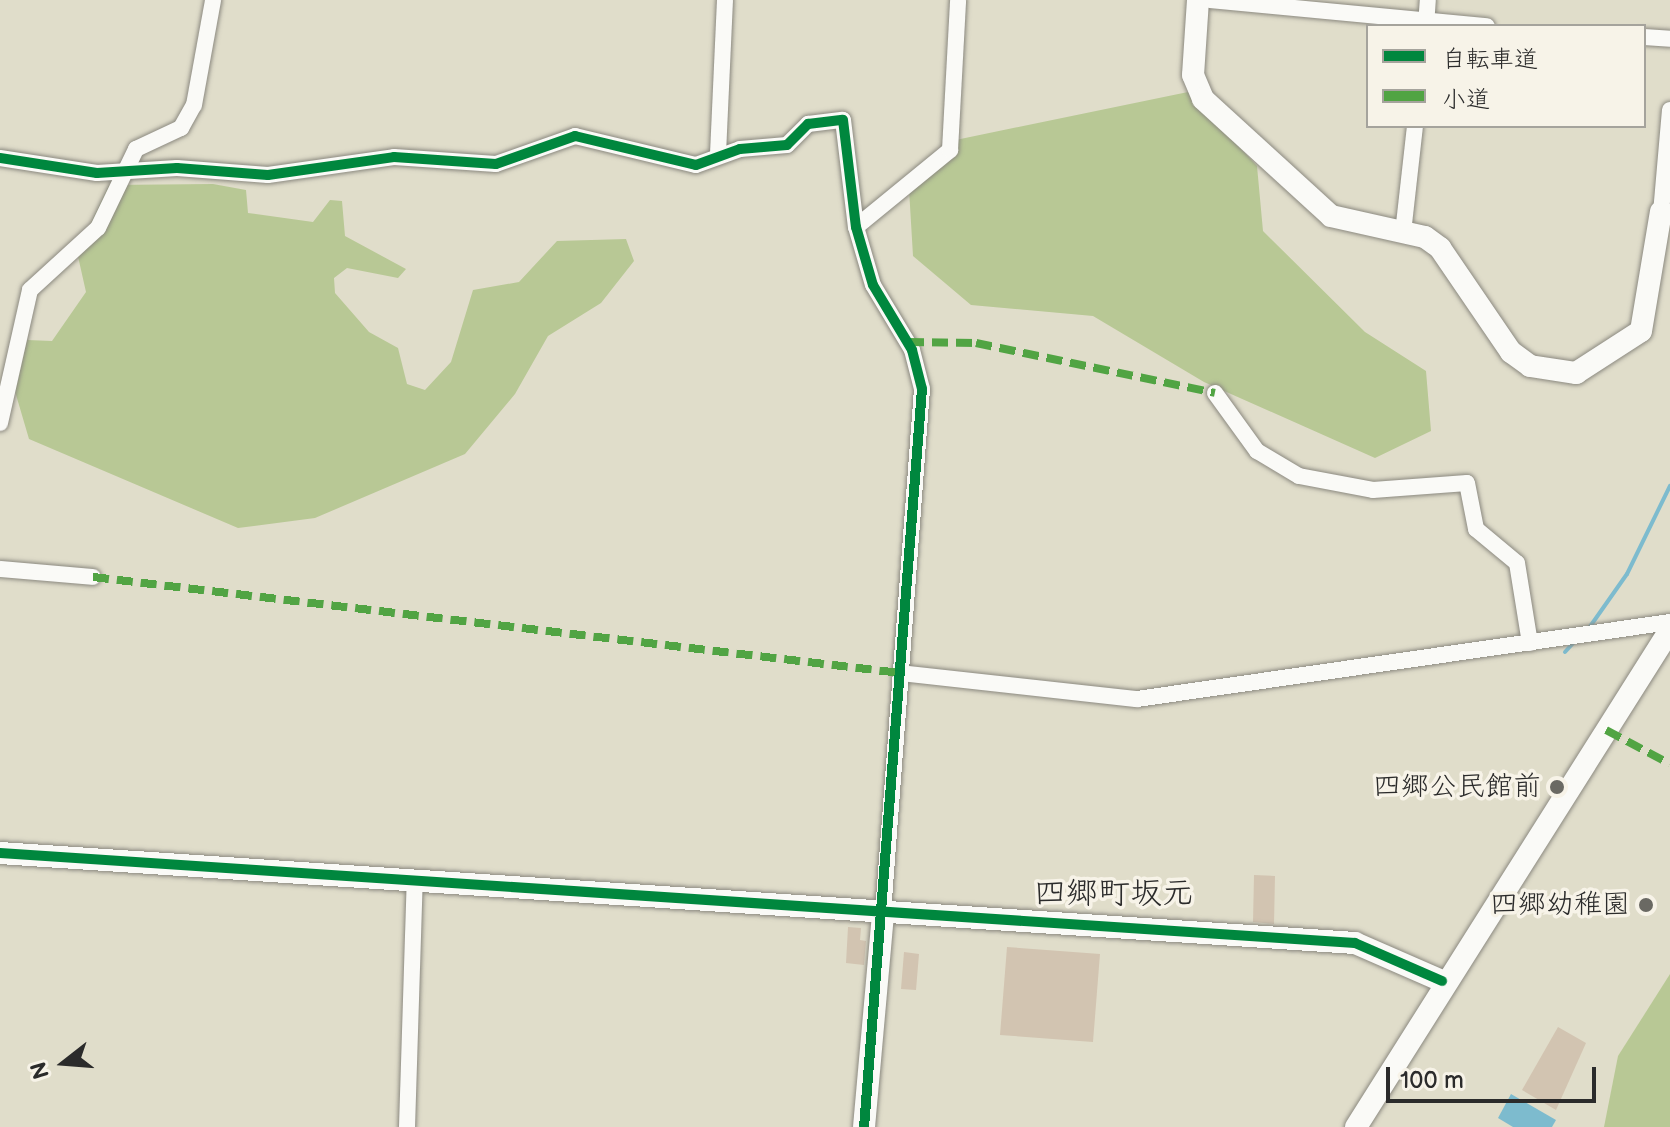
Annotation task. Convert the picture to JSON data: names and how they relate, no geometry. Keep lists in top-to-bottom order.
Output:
{
  "districts": ["四郷町坂元"],
  "places": ["四郷公民館前", "四郷幼稚園"],
  "legend": ["自転車道", "小道"],
  "scale_bar": "100 m",
  "north": "left"
}
